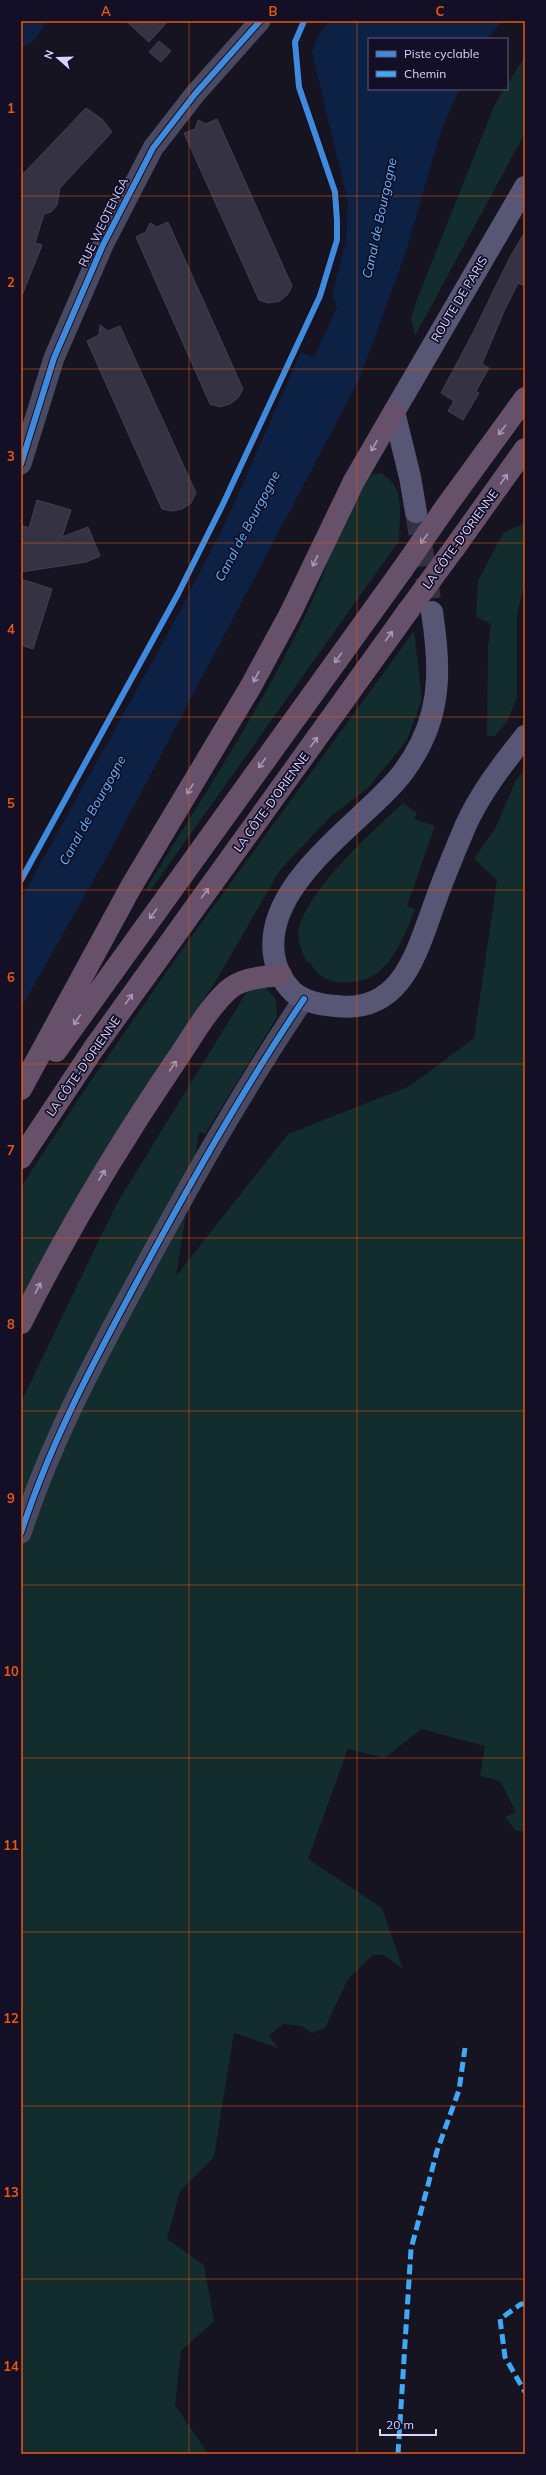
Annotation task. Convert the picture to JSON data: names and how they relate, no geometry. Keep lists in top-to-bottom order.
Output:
{
  "streets": {
    "highway": ["LA CÔTE-D'ORIENNE"],
    "main road": ["ROUTE DE PARIS"],
    "street": ["RUE WEOTENGA"]
  },
  "water": ["Canal de Bourgogne"],
  "legend": ["Piste cyclable", "Chemin"],
  "scale_bar": "20 m",
  "north": "left",
  "grid": {
    "columns": ["A", "B", "C"],
    "rows": [
      "1",
      "2",
      "3",
      "4",
      "5",
      "6",
      "7",
      "8",
      "9",
      "10",
      "11",
      "12",
      "13",
      "14"
    ]
  }
}
